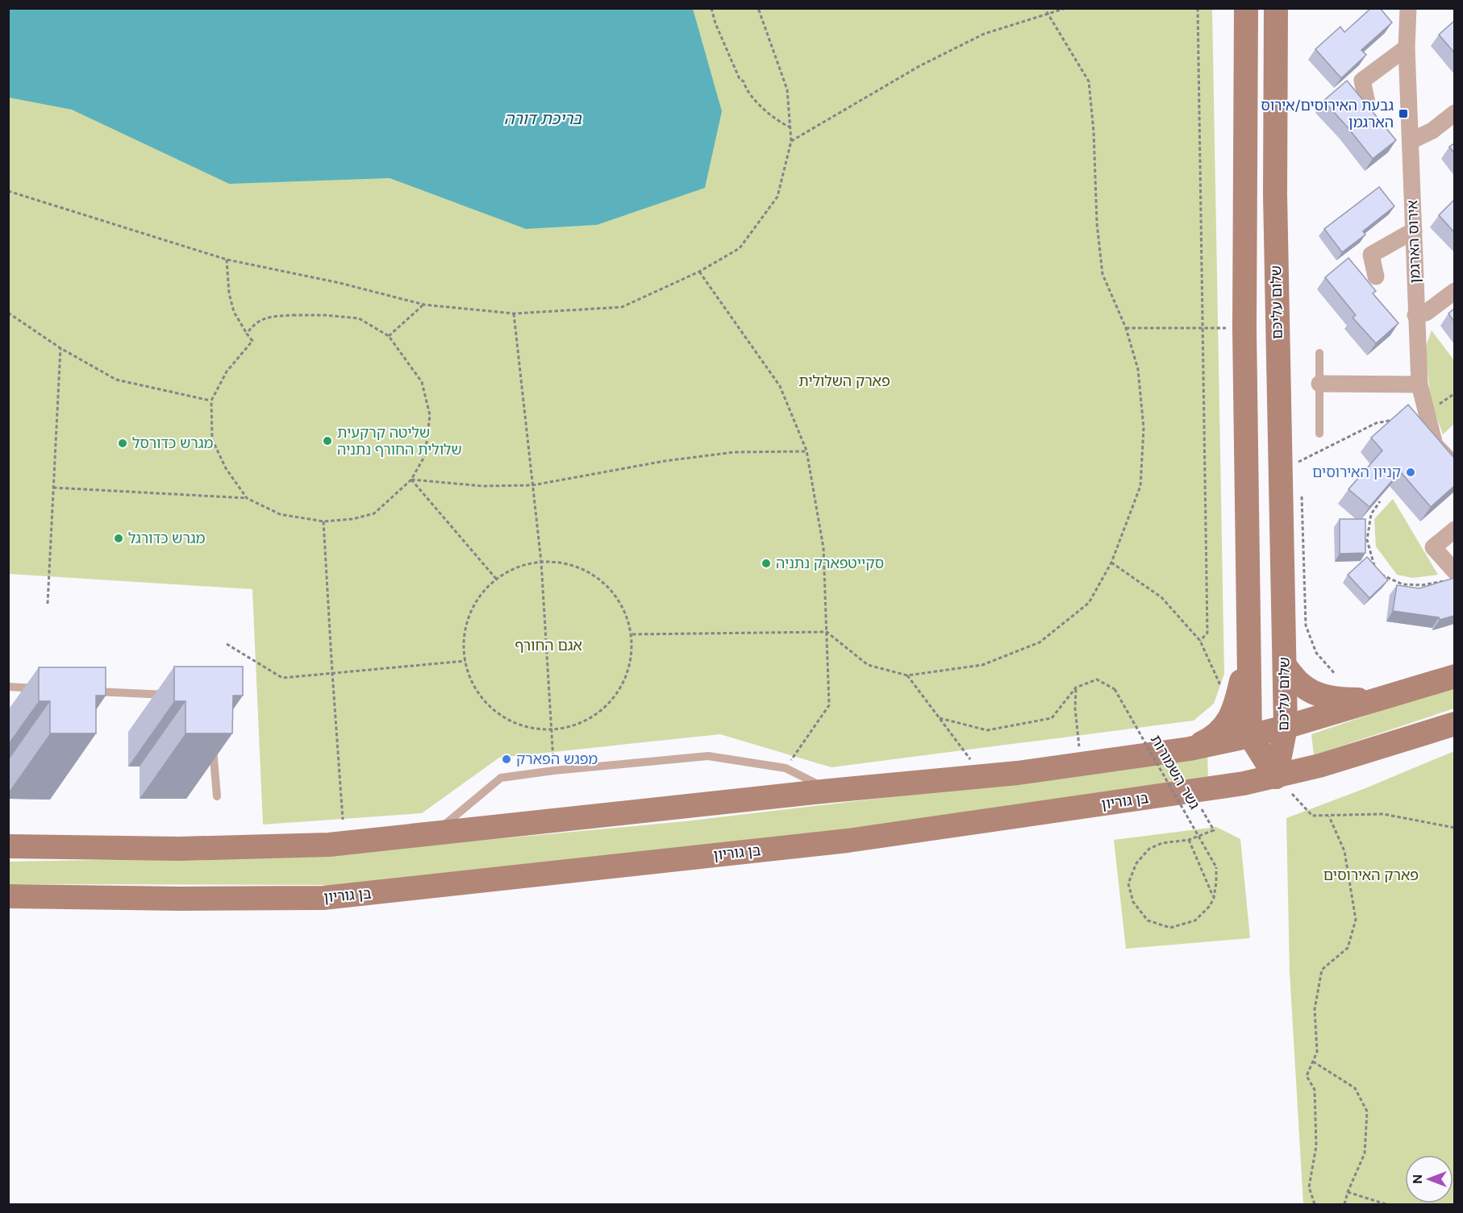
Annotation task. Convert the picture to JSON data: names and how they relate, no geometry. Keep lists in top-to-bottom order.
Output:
{
  "streets": {
    "main road": ["שלום עליכם", "בן גוריון"],
    "street": ["אירוס הארגמן"],
    "path": ["גשר השמורות"]
  },
  "crossings": [
    ["שלום עליכם", "בן גוריון"]
  ],
  "water": ["בריכת דורה"],
  "parks": ["פארק השלולית", "אגם החורף", "פארק האירוסים"],
  "places": {
    "transit": ["גבעת האירוסים/אירוס הארגמן"],
    "other": [
      "שליטה קרקעית שלולית החורף נתניה",
      "מגרש כדורסל",
      "קניון האירוסים",
      "מגרש כדורגל",
      "סקייטפארק נתניה",
      "מפגש הפארק"
    ]
  },
  "north": "left"
}
